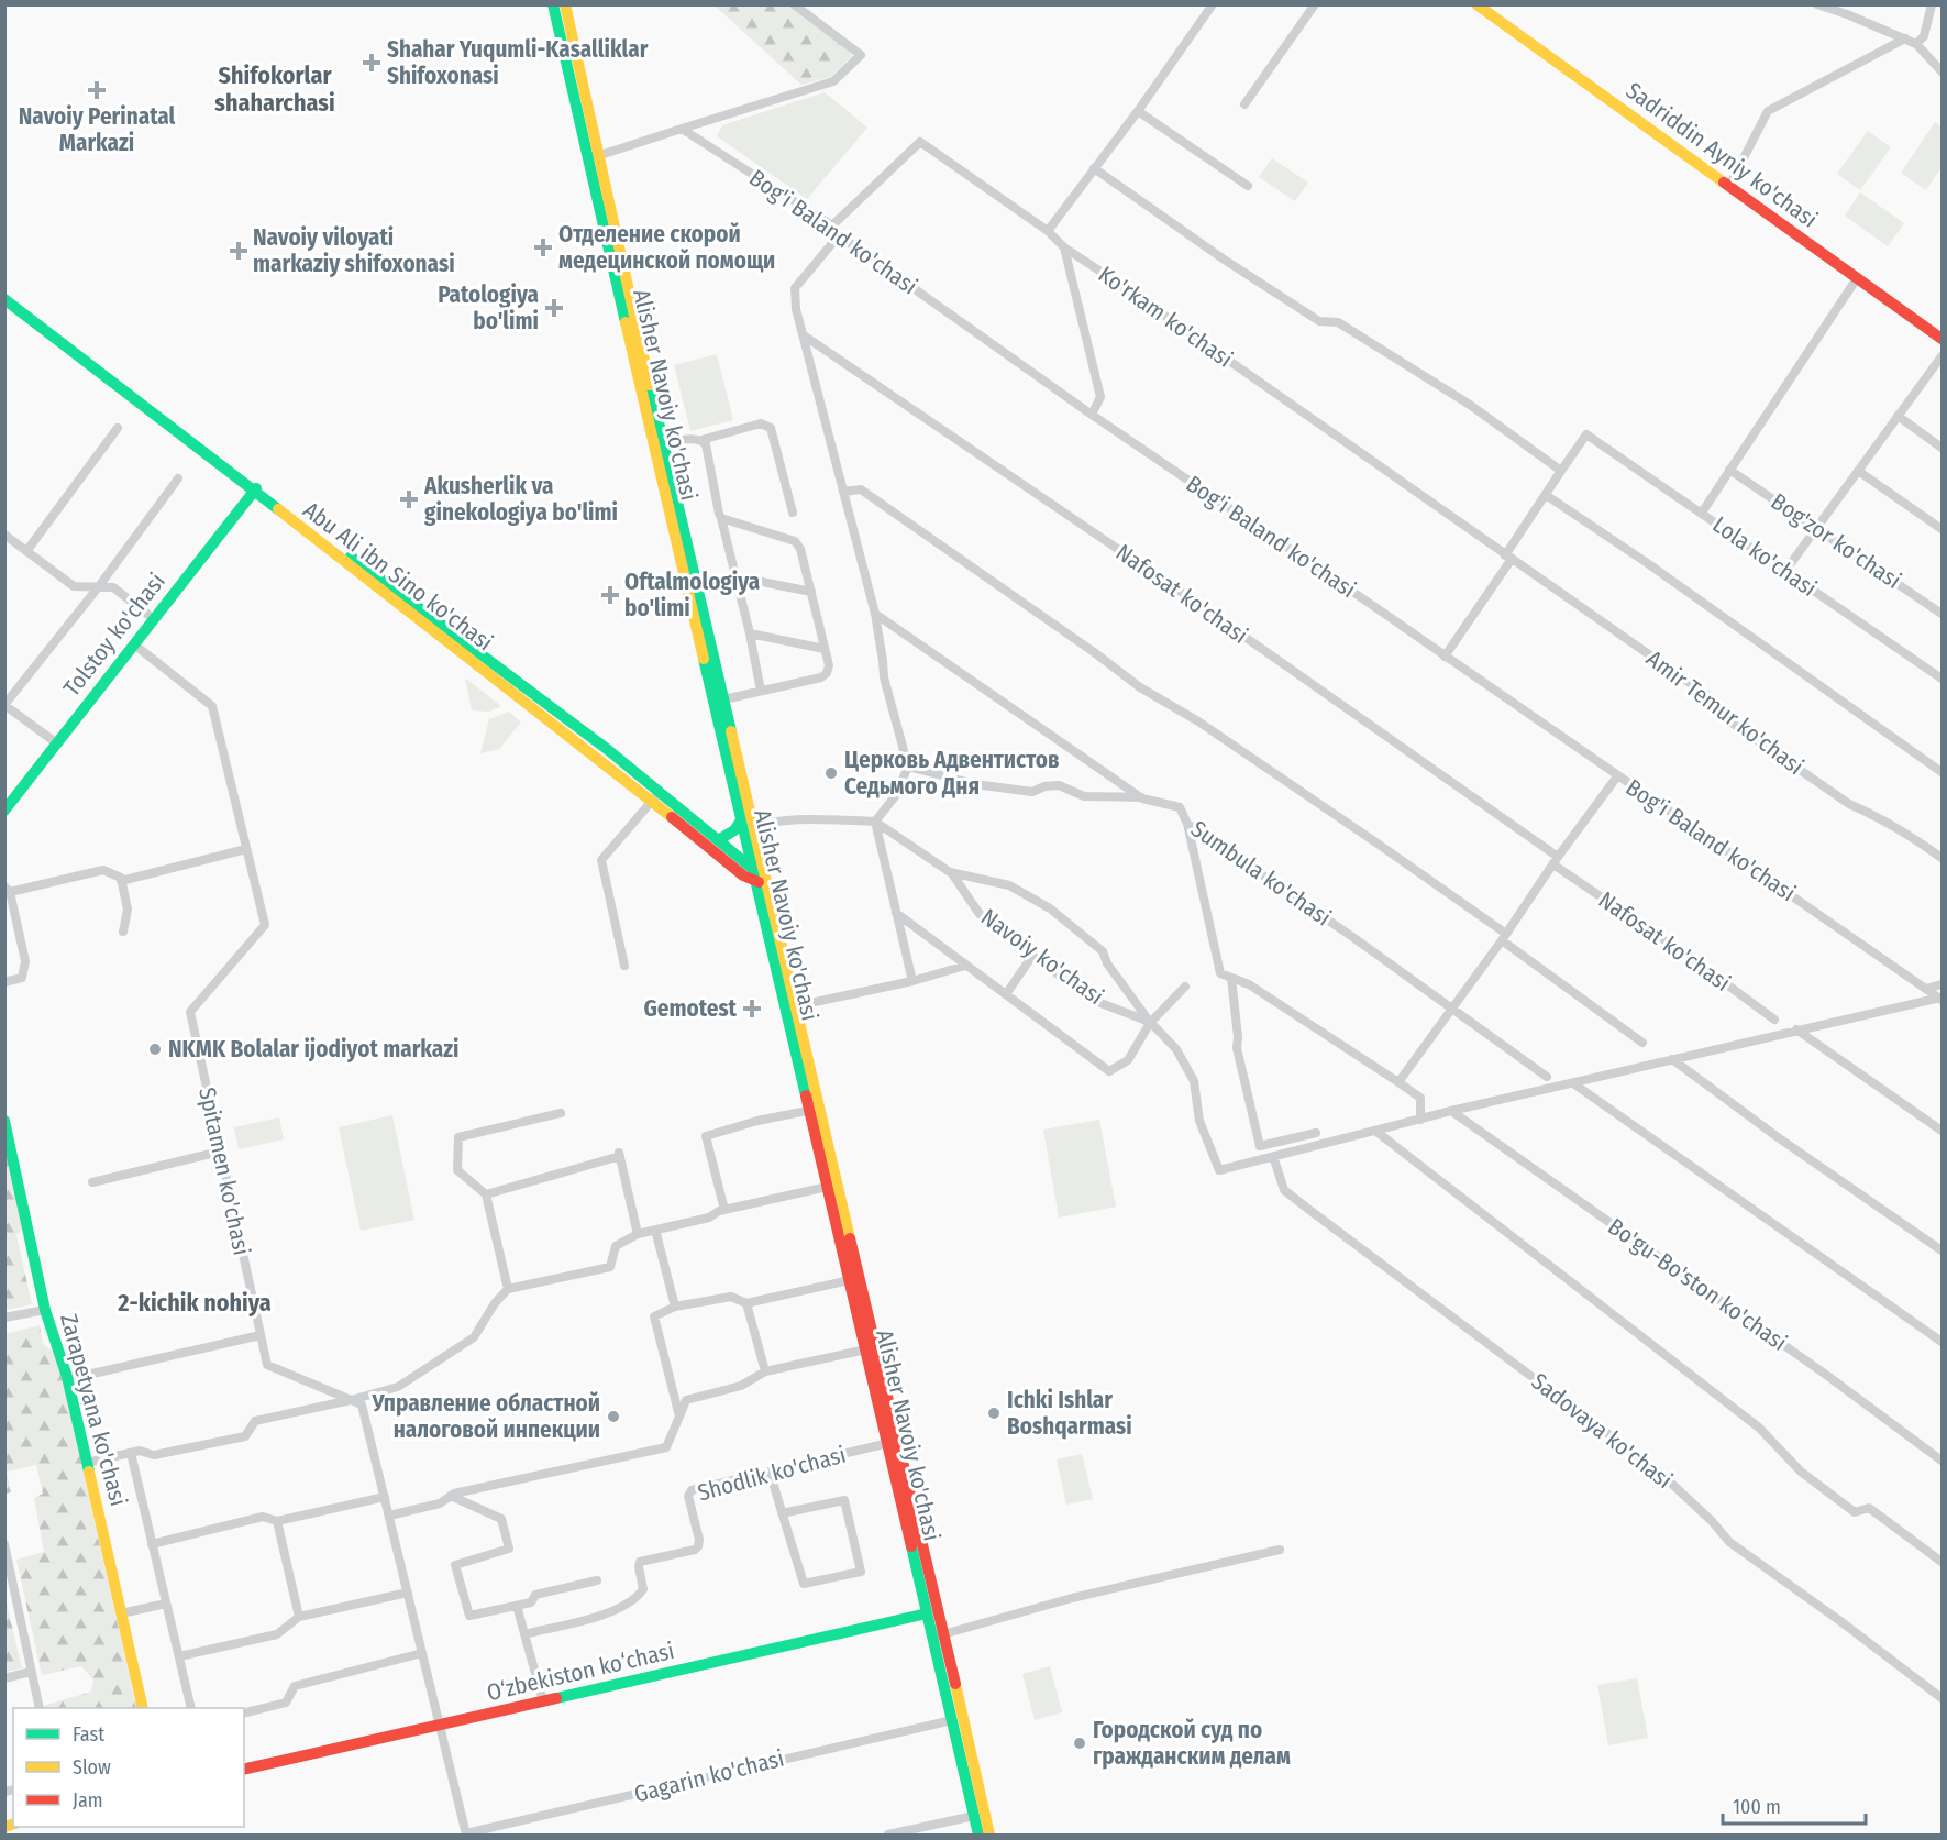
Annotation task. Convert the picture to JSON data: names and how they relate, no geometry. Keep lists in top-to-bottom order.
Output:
{
  "streets": {
    "street": [
      "Sadriddin Ayniy ko'chasi",
      "Bog'i Baland ko'chasi",
      "Ko'rkam ko'chasi",
      "Alisher Navoiy ko'chasi",
      "Bog'zor ko'chasi",
      "Lola ko'chasi",
      "Abu Ali ibn Sino ko'chasi",
      "Nafosat ko'chasi",
      "Tolstoy ko'chasi",
      "Amir Temur ko'chasi",
      "Sumbula ko'chasi",
      "Navoiy ko'chasi",
      "Spitamen ko'chasi",
      "Bo'gu-Bo'ston ko'chasi",
      "Zarapetyana ko'chasi",
      "Sadovaya ko'chasi",
      "Shodlik ko'chasi",
      "O‘zbekiston ko‘chasi",
      "Gagarin ko'chasi"
    ]
  },
  "crossings": [
    ["Bog'i Baland ko'chasi", "Ko'rkam ko'chasi"],
    ["Ko'rkam ko'chasi", "Amir Temur ko'chasi"],
    ["Alisher Navoiy ko'chasi", "Abu Ali ibn Sino ko'chasi"],
    ["Alisher Navoiy ko'chasi", "Shodlik ko'chasi"],
    ["Alisher Navoiy ko'chasi", "O‘zbekiston ko‘chasi"],
    ["Alisher Navoiy ko'chasi", "Gagarin ko'chasi"],
    ["Abu Ali ibn Sino ko'chasi", "Tolstoy ko'chasi"],
    ["Tolstoy ko'chasi", "Spitamen ko'chasi"]
  ],
  "districts": ["Shifokorlar shaharchasi", "2-kichik nohiya"],
  "places": {
    "health": [
      "Shahar Yuqumli-Kasalliklar Shifoxonasi",
      "Navoiy Perinatal Markazi",
      "Отделение скорой медецинской помощи",
      "Navoiy viloyati markaziy shifoxonasi",
      "Patologiya bo'limi",
      "Akusherlik va ginekologiya bo'limi",
      "Oftalmologiya bo'limi",
      "Gemotest"
    ],
    "other": [
      "Церковь Адвентистов Седьмого Дня",
      "NKMK Bolalar ijodiyot markazi",
      "Ichki Ishlar Boshqarmasi",
      "Управление областной налоговой инпекции",
      "Городской суд по гражданским делам"
    ]
  },
  "legend": ["Fast", "Slow", "Jam"],
  "scale_bar": "100 m"
}
